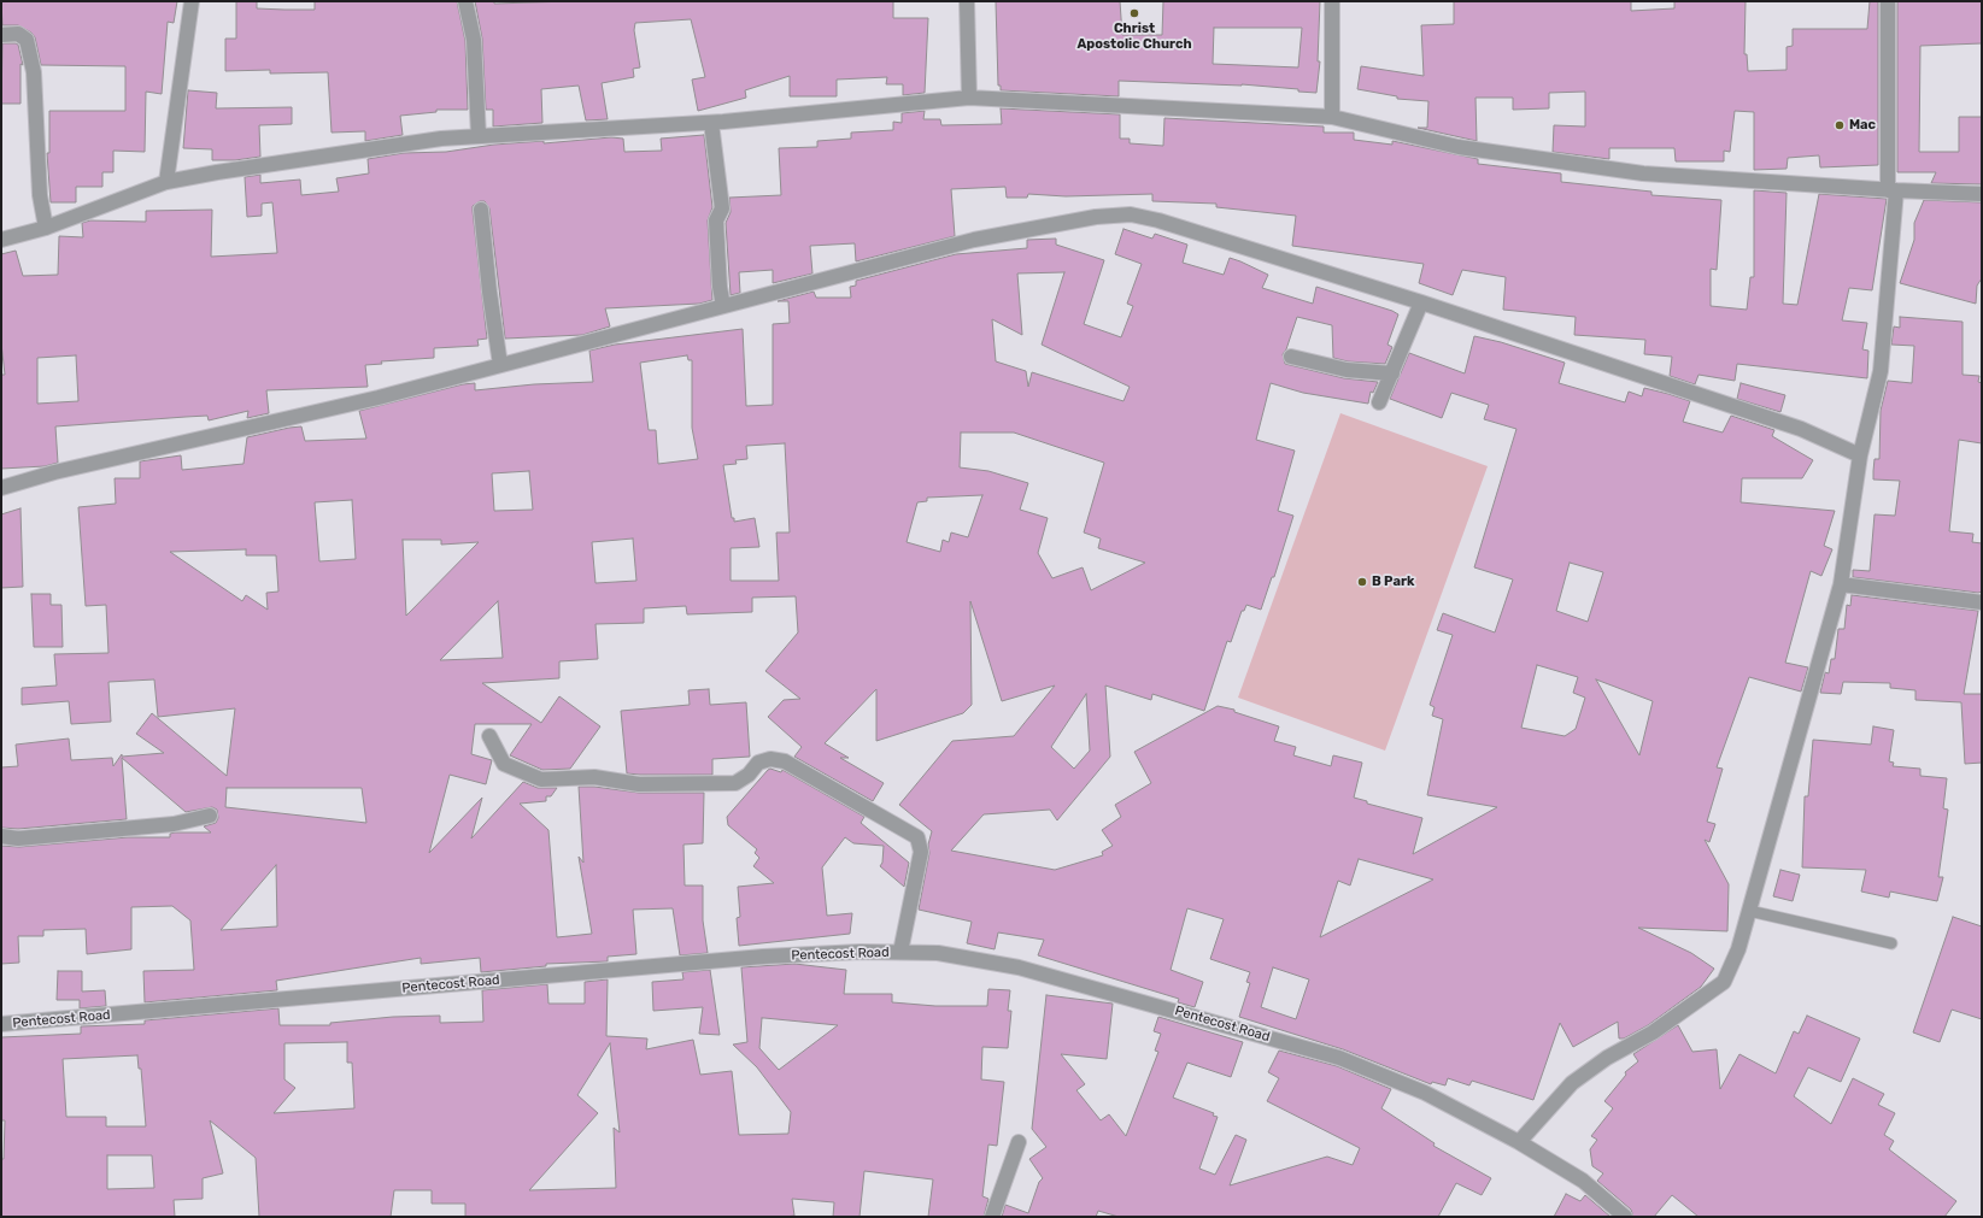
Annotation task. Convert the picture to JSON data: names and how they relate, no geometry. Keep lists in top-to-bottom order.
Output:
{
  "streets": {
    "street": ["Pentecost Road"]
  },
  "places": ["Christ Apostolic Church", "Mac", "B Park"]
}
